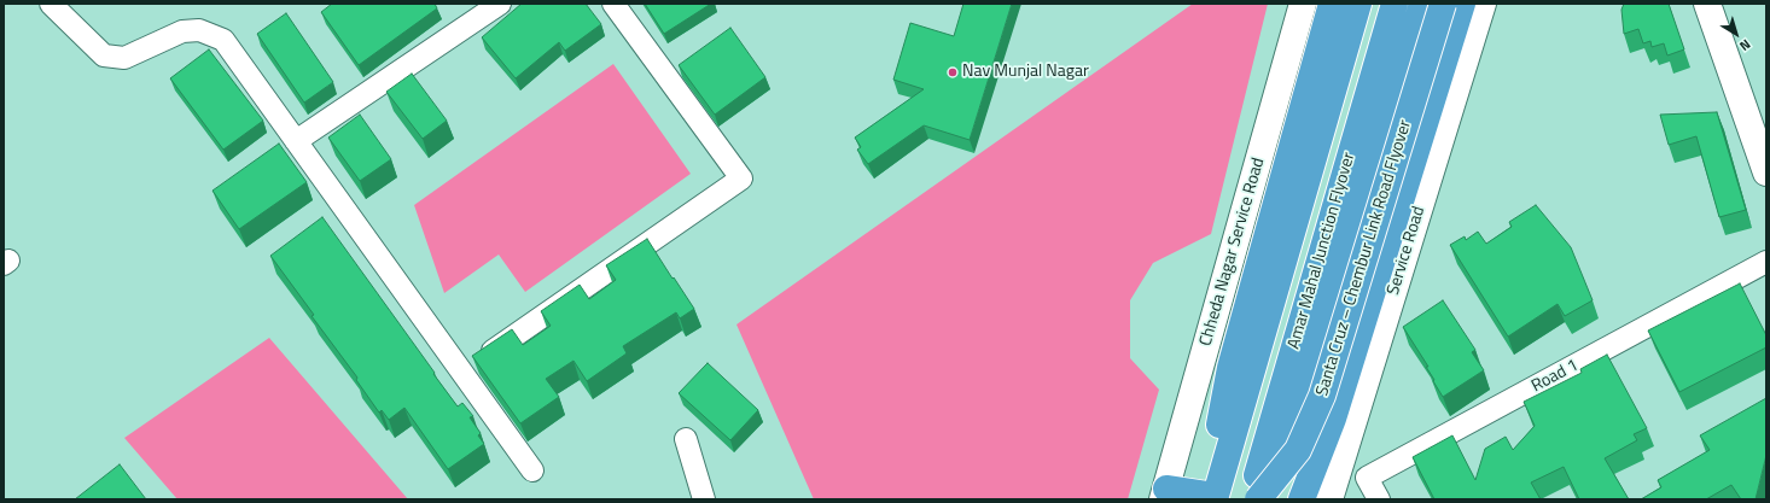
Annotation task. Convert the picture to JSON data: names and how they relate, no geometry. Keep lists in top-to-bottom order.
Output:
{
  "streets": {
    "highway": ["Amar Mahal Junction Flyover", "Santa Cruz – Chembur Link Road Flyover"],
    "street": ["Service Road", "Chheda Nagar Service Road", "Road 1"]
  },
  "places": ["Nav Munjal Nagar"],
  "north": "bottom right"
}
